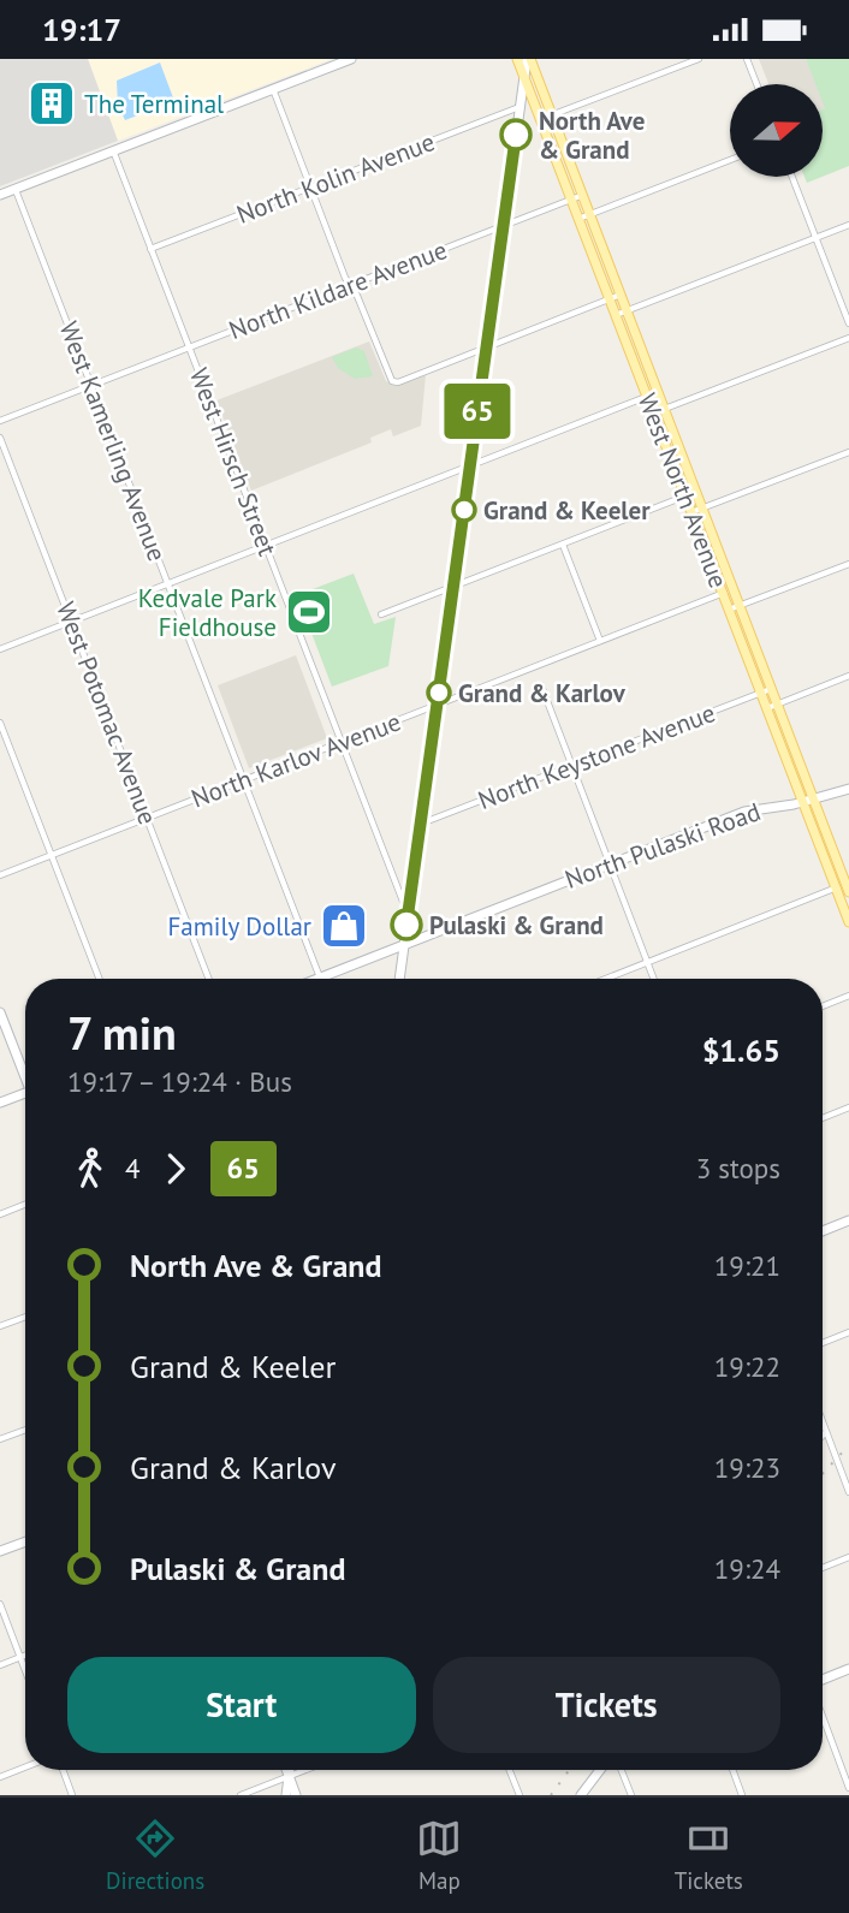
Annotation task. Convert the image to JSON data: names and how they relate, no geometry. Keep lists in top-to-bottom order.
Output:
{
  "streets": {
    "main road": ["West North Avenue", "North Pulaski Road"],
    "street": [
      "North Kolin Avenue",
      "North Kildare Avenue",
      "West Kamerling Avenue",
      "West Hirsch Street",
      "West Potomac Avenue",
      "North Keystone Avenue",
      "North Karlov Avenue"
    ]
  },
  "crossings": [
    ["North Kolin Avenue", "West Hirsch Street"],
    ["North Kildare Avenue", "West Kamerling Avenue"],
    ["North Kildare Avenue", "West Hirsch Street"],
    ["North Kildare Avenue", "West North Avenue"],
    ["West Kamerling Avenue", "North Karlov Avenue"],
    ["West Kamerling Avenue", "North Pulaski Road"],
    ["West Hirsch Street", "North Karlov Avenue"],
    ["West North Avenue", "North Keystone Avenue"],
    ["West North Avenue", "North Karlov Avenue"],
    ["West North Avenue", "North Pulaski Road"],
    ["West Potomac Avenue", "North Karlov Avenue"]
  ],
  "places": {
    "building": ["The Terminal"],
    "other": [
      "North Ave & Grand",
      "Grand & Keeler",
      "Grand & Karlov",
      "Pulaski & Grand"
    ],
    "sports": ["Kedvale Park Fieldhouse"],
    "shop": ["Family Dollar"]
  },
  "lines": ["bus line 65"],
  "north": "right",
  "page": {
    "status": "19:17",
    "on_map": "65",
    "heading": ["7 min", "19:17 – 19:24 · Bus", "$1.65"],
    "legs": ["4", "65", "3 stops"],
    "list": [
      {
        "name": "North Ave & Grand",
        "value": "19:21"
      },
      {
        "name": "Grand & Keeler",
        "value": "19:22"
      },
      {
        "name": "Grand & Karlov",
        "value": "19:23"
      },
      {
        "name": "Pulaski & Grand",
        "value": "19:24"
      }
    ],
    "buttons": ["Start", "Tickets"],
    "tabs": ["Directions", "Map", "Tickets"]
  }
}
